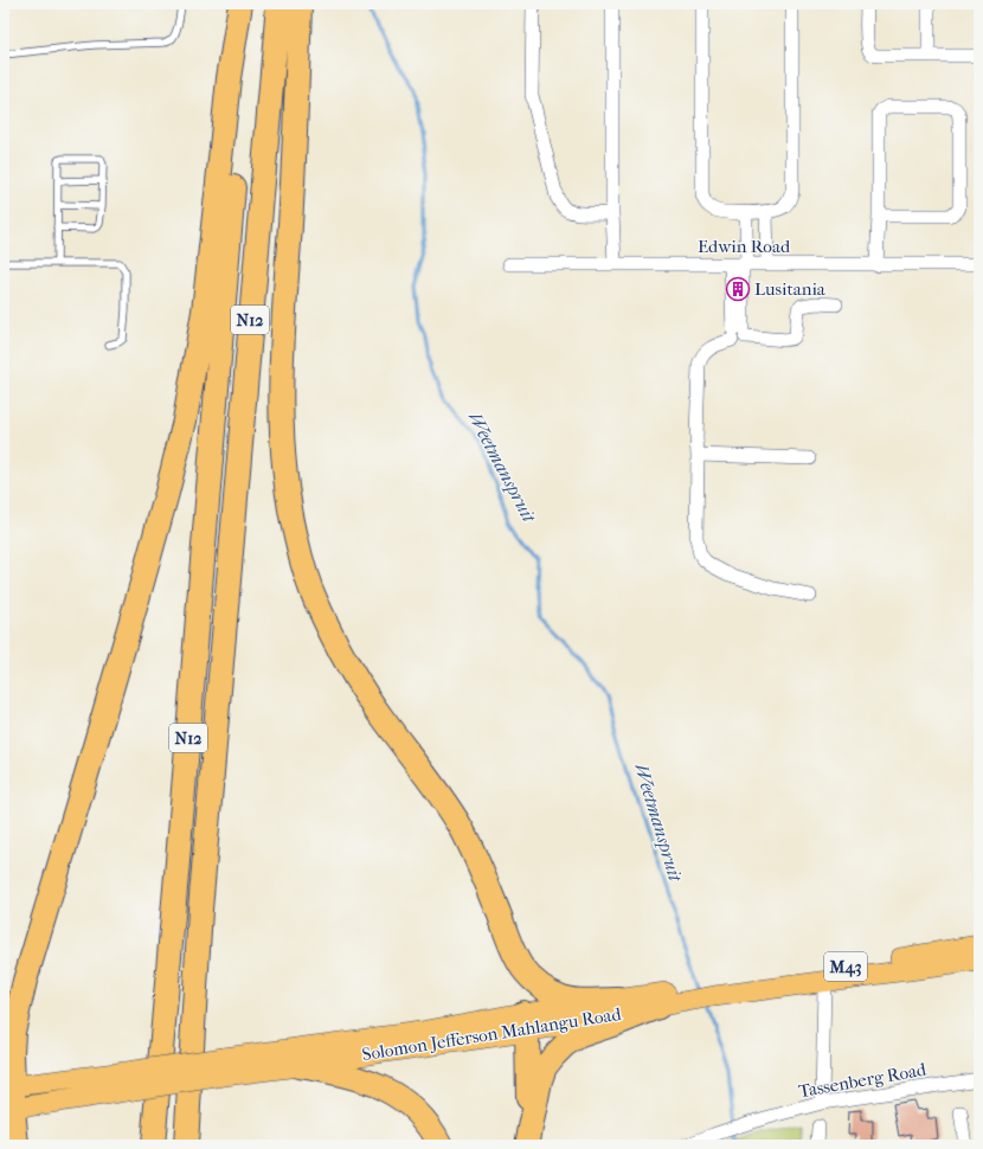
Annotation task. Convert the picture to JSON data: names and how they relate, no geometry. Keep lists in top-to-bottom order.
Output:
{
  "streets": {
    "highway": ["N12"],
    "main road": ["M43", "Solomon Jefferson Mahlangu Road"],
    "street": ["Edwin Road", "Tassenberg Road"]
  },
  "water": ["Weetmanspruit"],
  "places": {
    "building": ["Lusitania"]
  }
}
